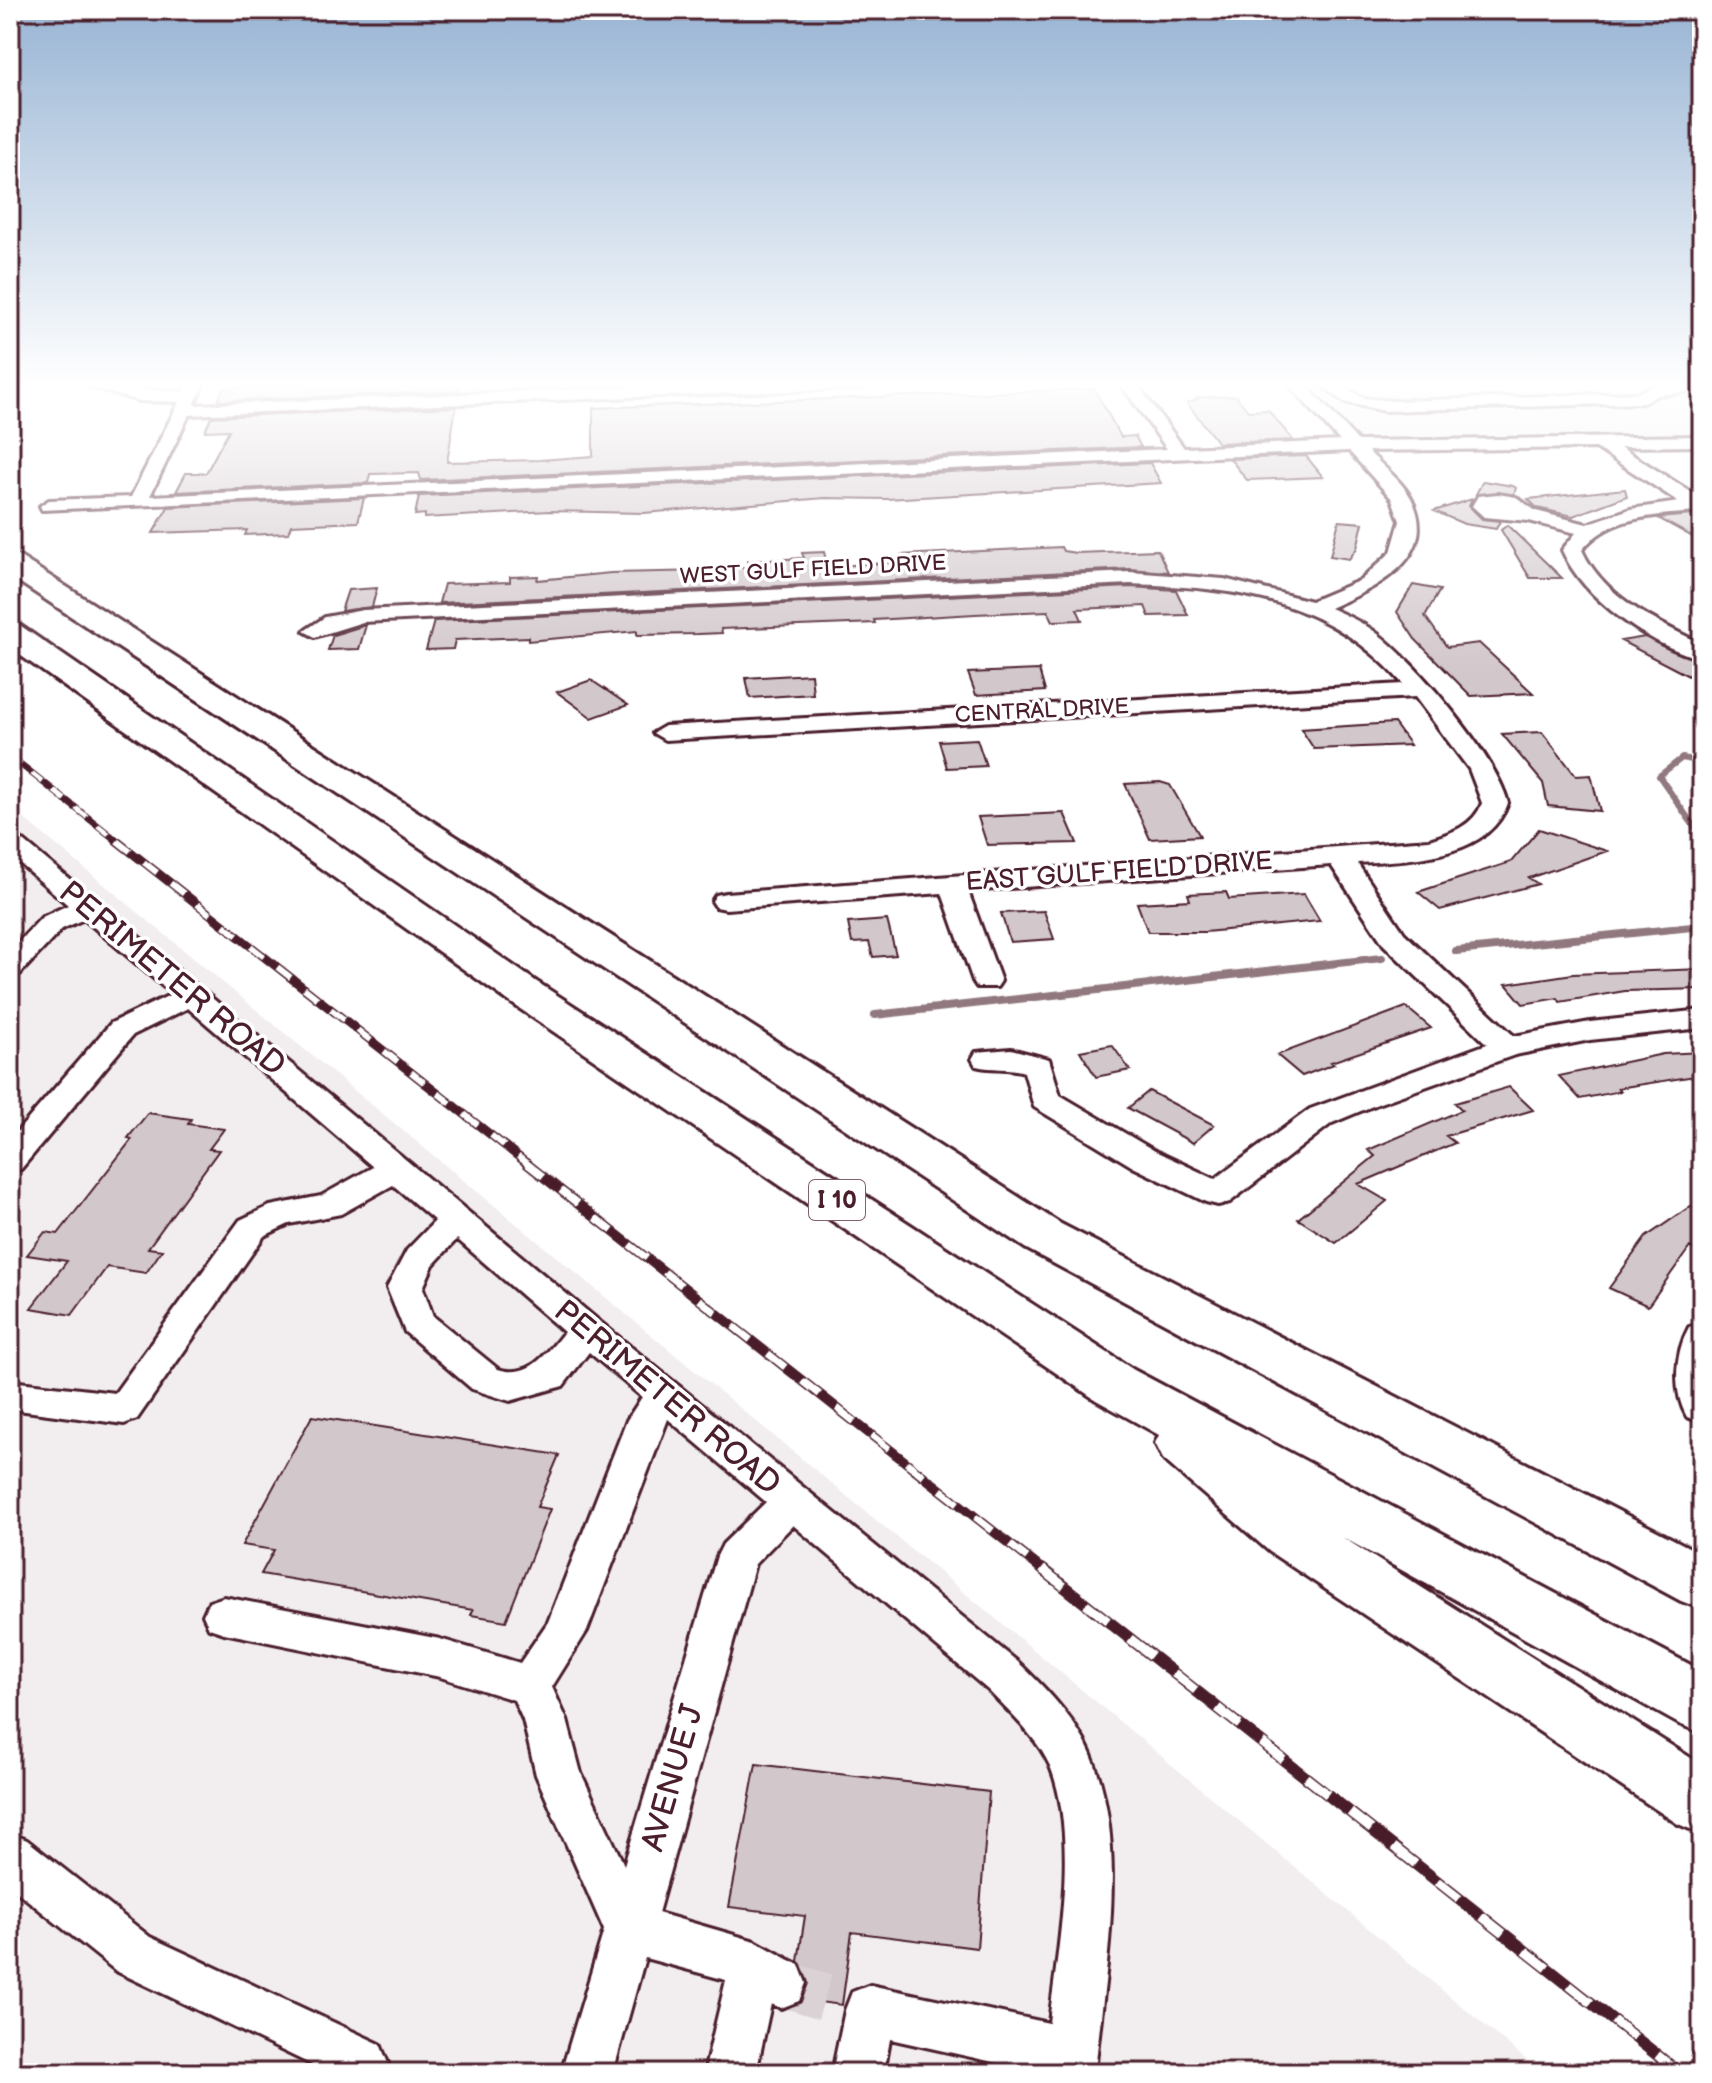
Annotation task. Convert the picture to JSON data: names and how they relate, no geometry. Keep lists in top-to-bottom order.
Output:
{
  "streets": {
    "highway": ["I 10"],
    "street": [
      "WEST GULF FIELD DRIVE",
      "CENTRAL DRIVE",
      "EAST GULF FIELD DRIVE",
      "PERIMETER ROAD",
      "AVENUE J"
    ]
  },
  "crossings": [
    ["WEST GULF FIELD DRIVE", "CENTRAL DRIVE"],
    ["WEST GULF FIELD DRIVE", "EAST GULF FIELD DRIVE"],
    ["PERIMETER ROAD", "AVENUE J"]
  ]
}
